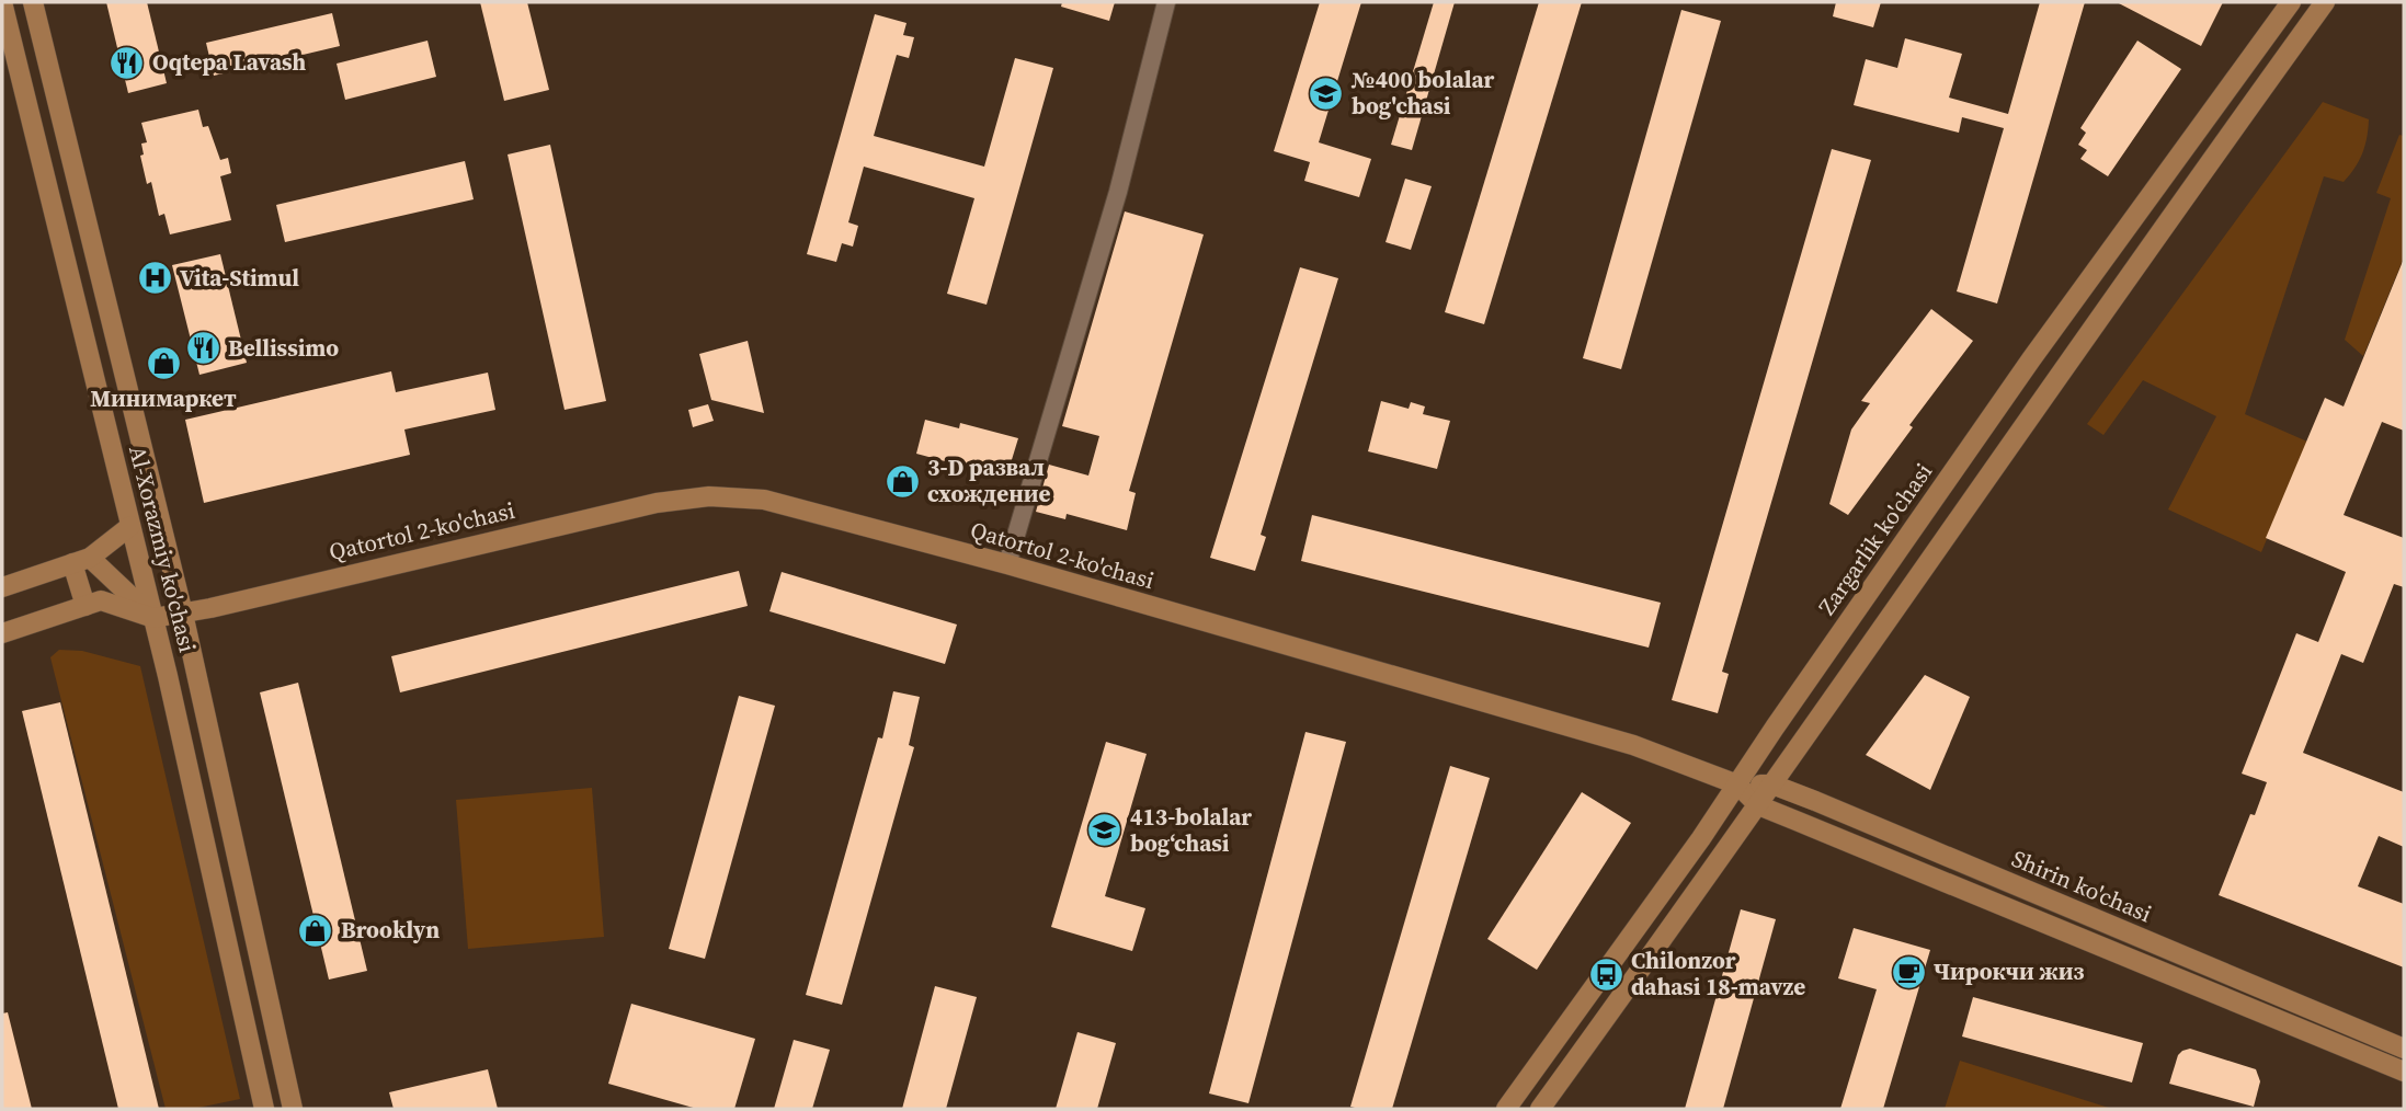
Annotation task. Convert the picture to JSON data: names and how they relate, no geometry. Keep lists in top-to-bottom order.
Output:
{
  "streets": {
    "main road": [
      "Qatortol 2-ko'chasi",
      "Zargarlik ko'chasi",
      "Al-Xorazmiy ko'chasi",
      "Shirin ko'chasi"
    ]
  },
  "crossings": [
    ["Qatortol 2-ko'chasi", "Zargarlik ko'chasi"],
    ["Qatortol 2-ko'chasi", "Al-Xorazmiy ko'chasi"],
    ["Qatortol 2-ko'chasi", "Shirin ko'chasi"],
    ["Zargarlik ko'chasi", "Shirin ko'chasi"]
  ],
  "places": {
    "restaurant": ["Oqtepa Lavash", "Bellissimo"],
    "school or university": ["№400 bolalar bog'chasi", "413-bolalar bogʻchasi"],
    "hospital": ["Vita-Stimul"],
    "shop": ["Минимаркет", "3-D развал схождение", "Brooklyn"],
    "cafe": ["Чирокчи жиз"],
    "bus stop": ["Chilonzor dahasi 18-mavze"]
  }
}
